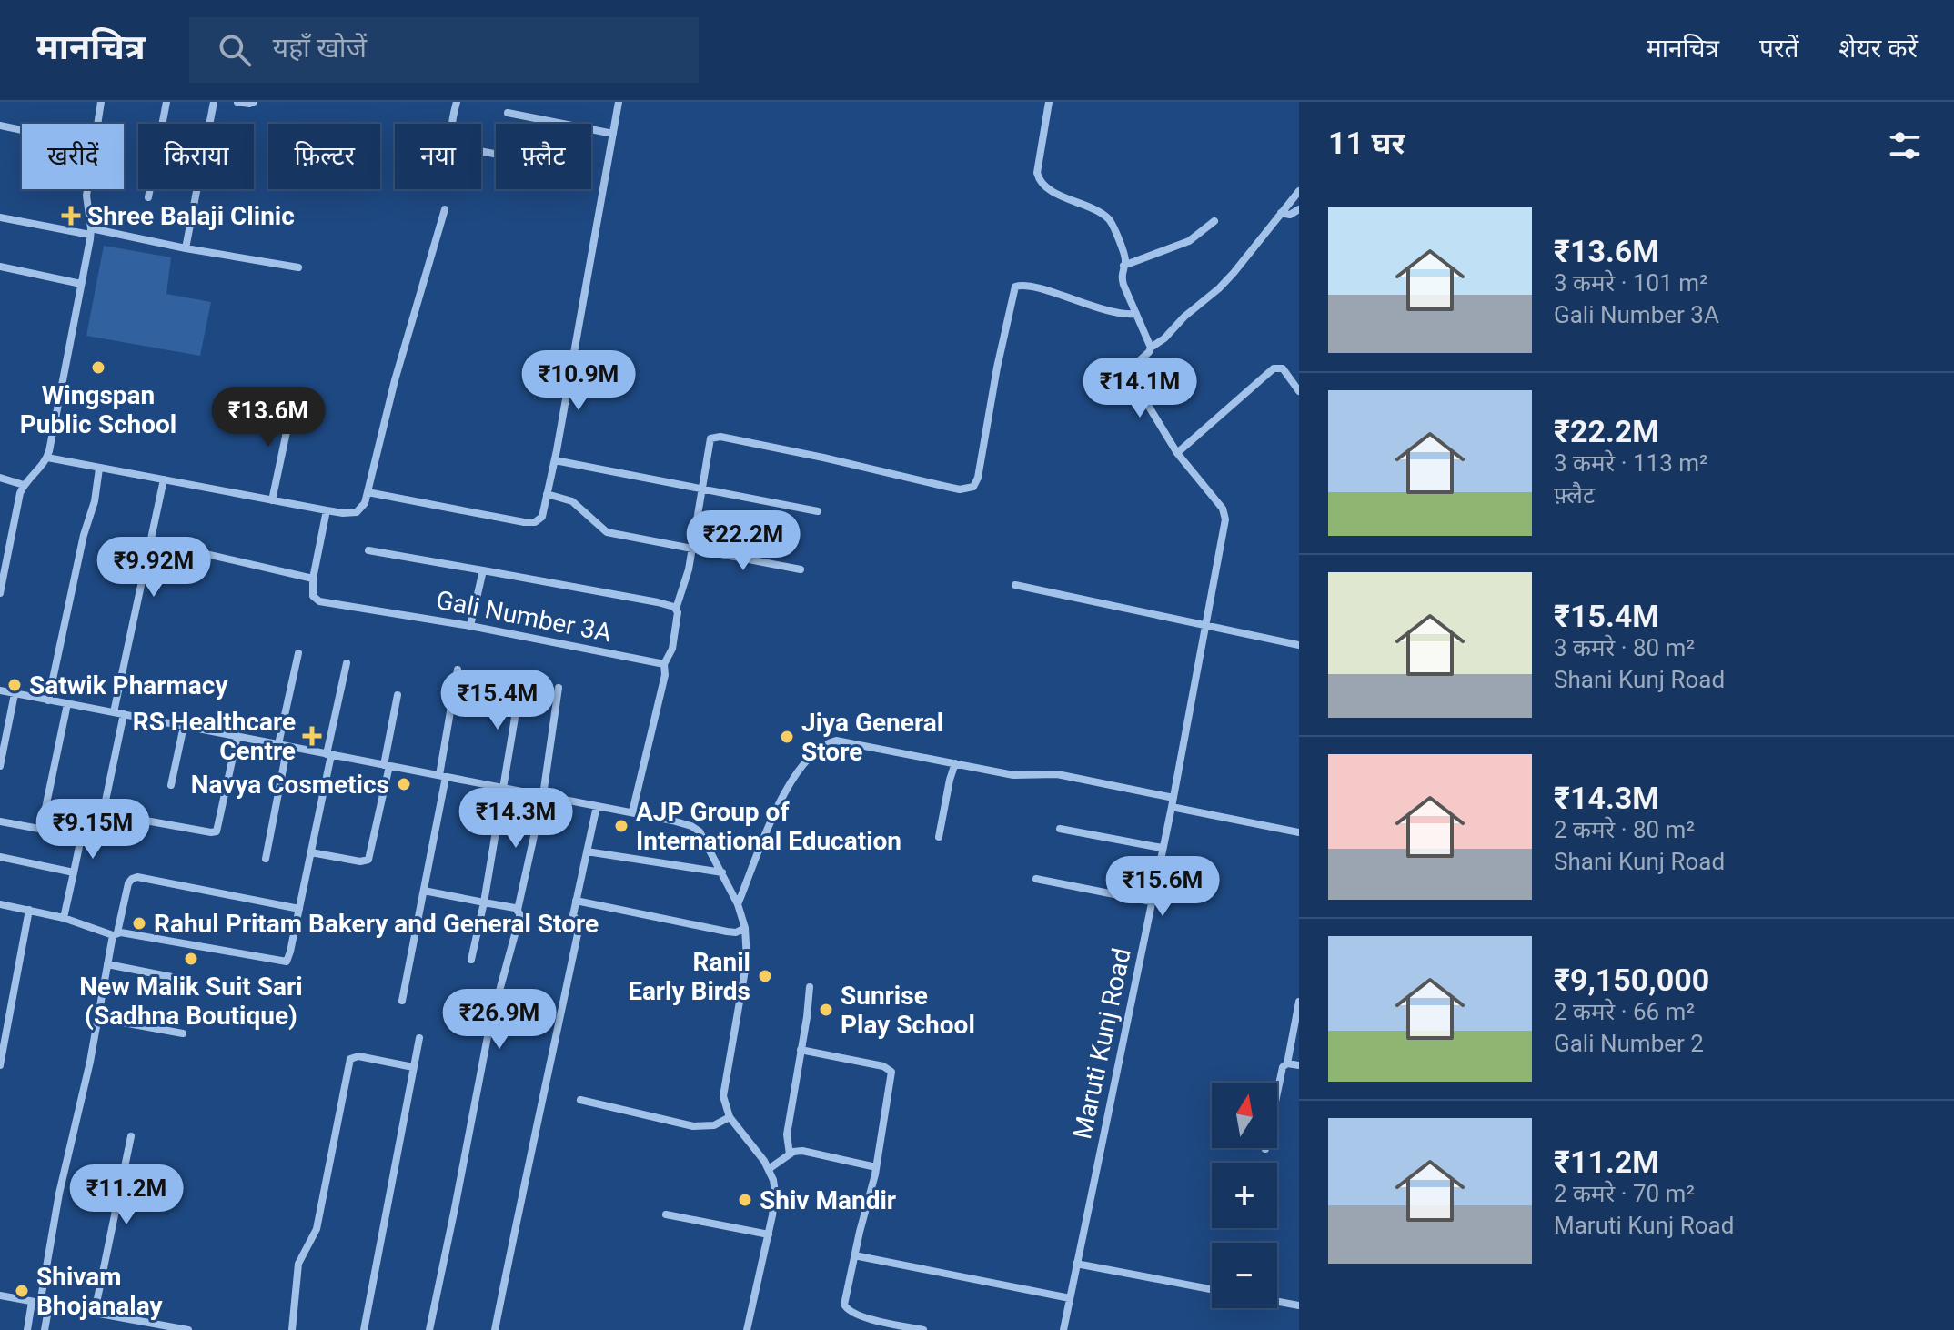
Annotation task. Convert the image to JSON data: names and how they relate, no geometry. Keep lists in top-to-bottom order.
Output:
{
  "streets": {
    "street": ["Gali Number 3A", "Maruti Kunj Road"]
  },
  "places": {
    "health": ["Shree Balaji Clinic", "RS Healthcare Centre"],
    "other": [
      "Wingspan Public School",
      "Satwik Pharmacy",
      "Jiya General Store",
      "Navya Cosmetics",
      "AJP Group of International Education",
      "Rahul Pritam Bakery and General Store",
      "New Malik Suit Sari (Sadhna Boutique)",
      "Ranil Early Birds",
      "Sunrise Play School",
      "Shiv Mandir",
      "Shivam Bhojanalay"
    ]
  },
  "north": "top",
  "page": {
    "header": "मानचित्र",
    "search": "यहाँ खोजें",
    "nav": ["मानचित्र", "परतें", "शेयर करें"],
    "heading": "11 घर",
    "chip": [
      "खरीदें",
      "किराया",
      "फ़िल्टर",
      "नया",
      "फ़्लैट"
    ],
    "list": [
      {
        "name": "₹13.6M",
        "note": "3 कमरे · 101 m² · Gali Number 3A"
      },
      {
        "name": "₹22.2M",
        "note": "3 कमरे · 113 m² · फ़्लैट"
      },
      {
        "name": "₹15.4M",
        "note": "3 कमरे · 80 m² · Shani Kunj Road"
      },
      {
        "name": "₹14.3M",
        "note": "2 कमरे · 80 m² · Shani Kunj Road"
      },
      {
        "name": "₹9,150,000",
        "note": "2 कमरे · 66 m² · Gali Number 2"
      },
      {
        "name": "₹11.2M",
        "note": "2 कमरे · 70 m² · Maruti Kunj Road"
      }
    ],
    "price": [
      "₹10.9M",
      "₹14.1M",
      "₹13.6M",
      "₹22.2M",
      "₹9.92M",
      "₹15.4M",
      "₹14.3M",
      "₹9.15M",
      "₹15.6M",
      "₹26.9M",
      "₹11.2M"
    ],
    "map_buttons": ["+", "−"]
  }
}
